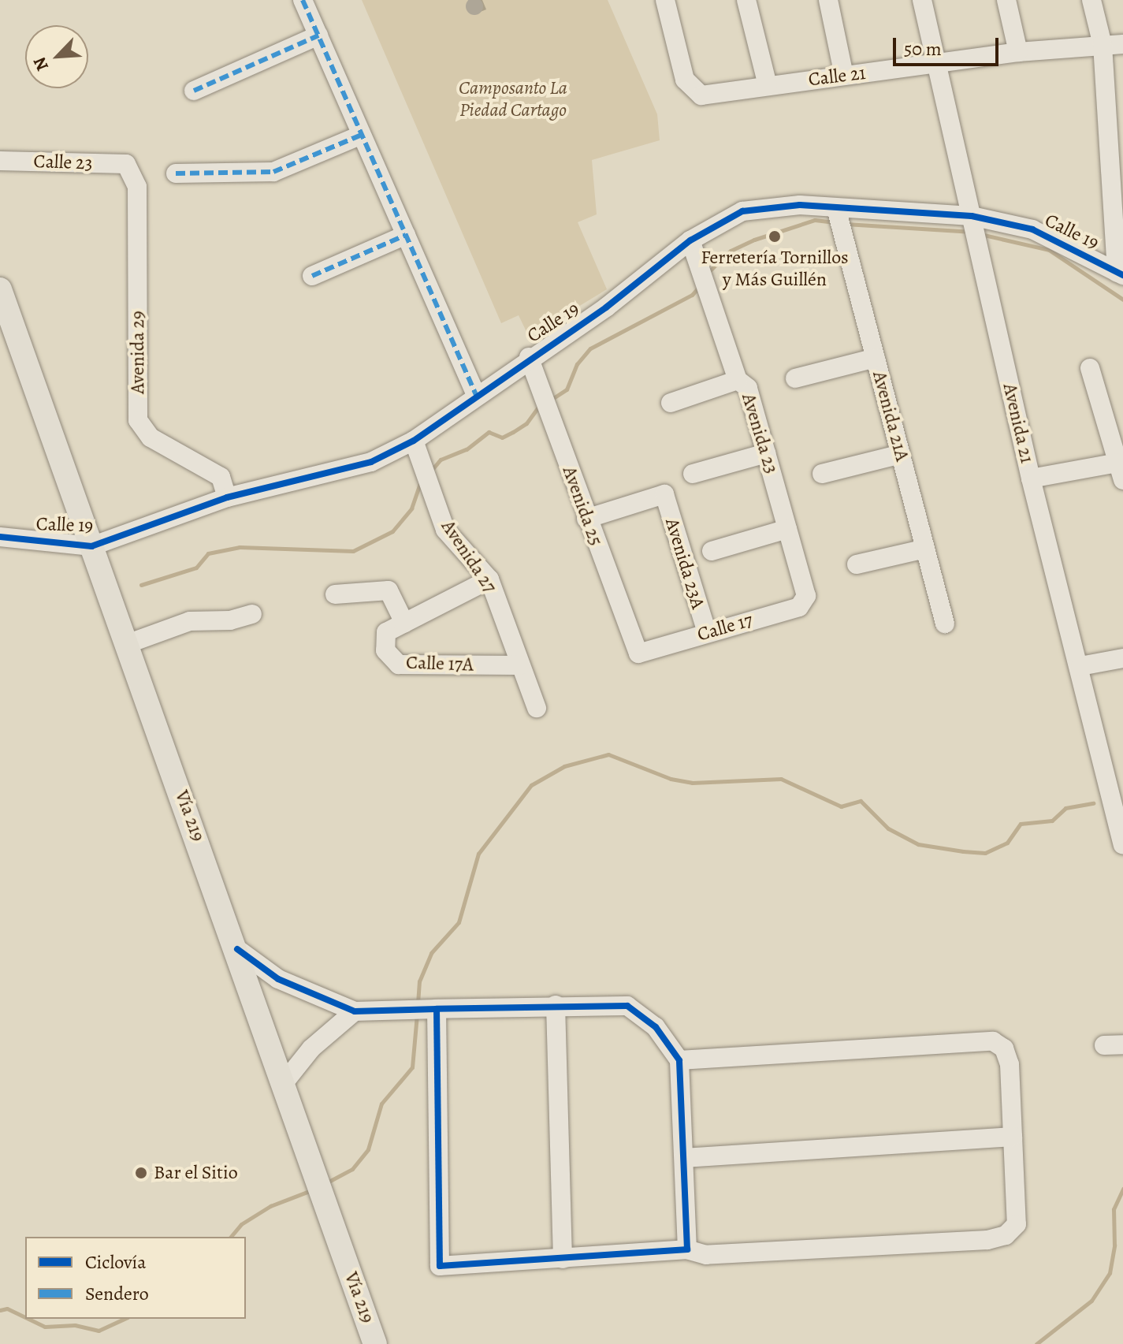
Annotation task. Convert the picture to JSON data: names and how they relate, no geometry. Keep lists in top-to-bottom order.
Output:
{
  "streets": {
    "main road": ["Vía 219"],
    "street": [
      "Calle 21",
      "Calle 23",
      "Calle 19",
      "Avenida 29",
      "Avenida 21A",
      "Avenida 21",
      "Avenida 23",
      "Avenida 25",
      "Avenida 27",
      "Avenida 23A",
      "Calle 17",
      "Calle 17A"
    ]
  },
  "crossings": [
    ["Calle 21", "Avenida 21"],
    ["Calle 23", "Avenida 29"],
    ["Calle 19", "Avenida 29"],
    ["Calle 19", "Avenida 21A"],
    ["Calle 19", "Avenida 21"],
    ["Calle 19", "Avenida 23"],
    ["Calle 19", "Avenida 25"],
    ["Calle 19", "Avenida 27"],
    ["Calle 19", "Vía 219"],
    ["Avenida 23", "Calle 17"],
    ["Avenida 25", "Avenida 23A"],
    ["Avenida 25", "Calle 17"],
    ["Avenida 27", "Calle 17A"],
    ["Avenida 23A", "Calle 17"]
  ],
  "parks": ["Camposanto La Piedad Cartago"],
  "places": ["Ferretería Tornillos y Más Guillén", "Bar el Sitio"],
  "legend": ["Ciclovía", "Sendero"],
  "scale_bar": "50 m",
  "north": "bottom left"
}
